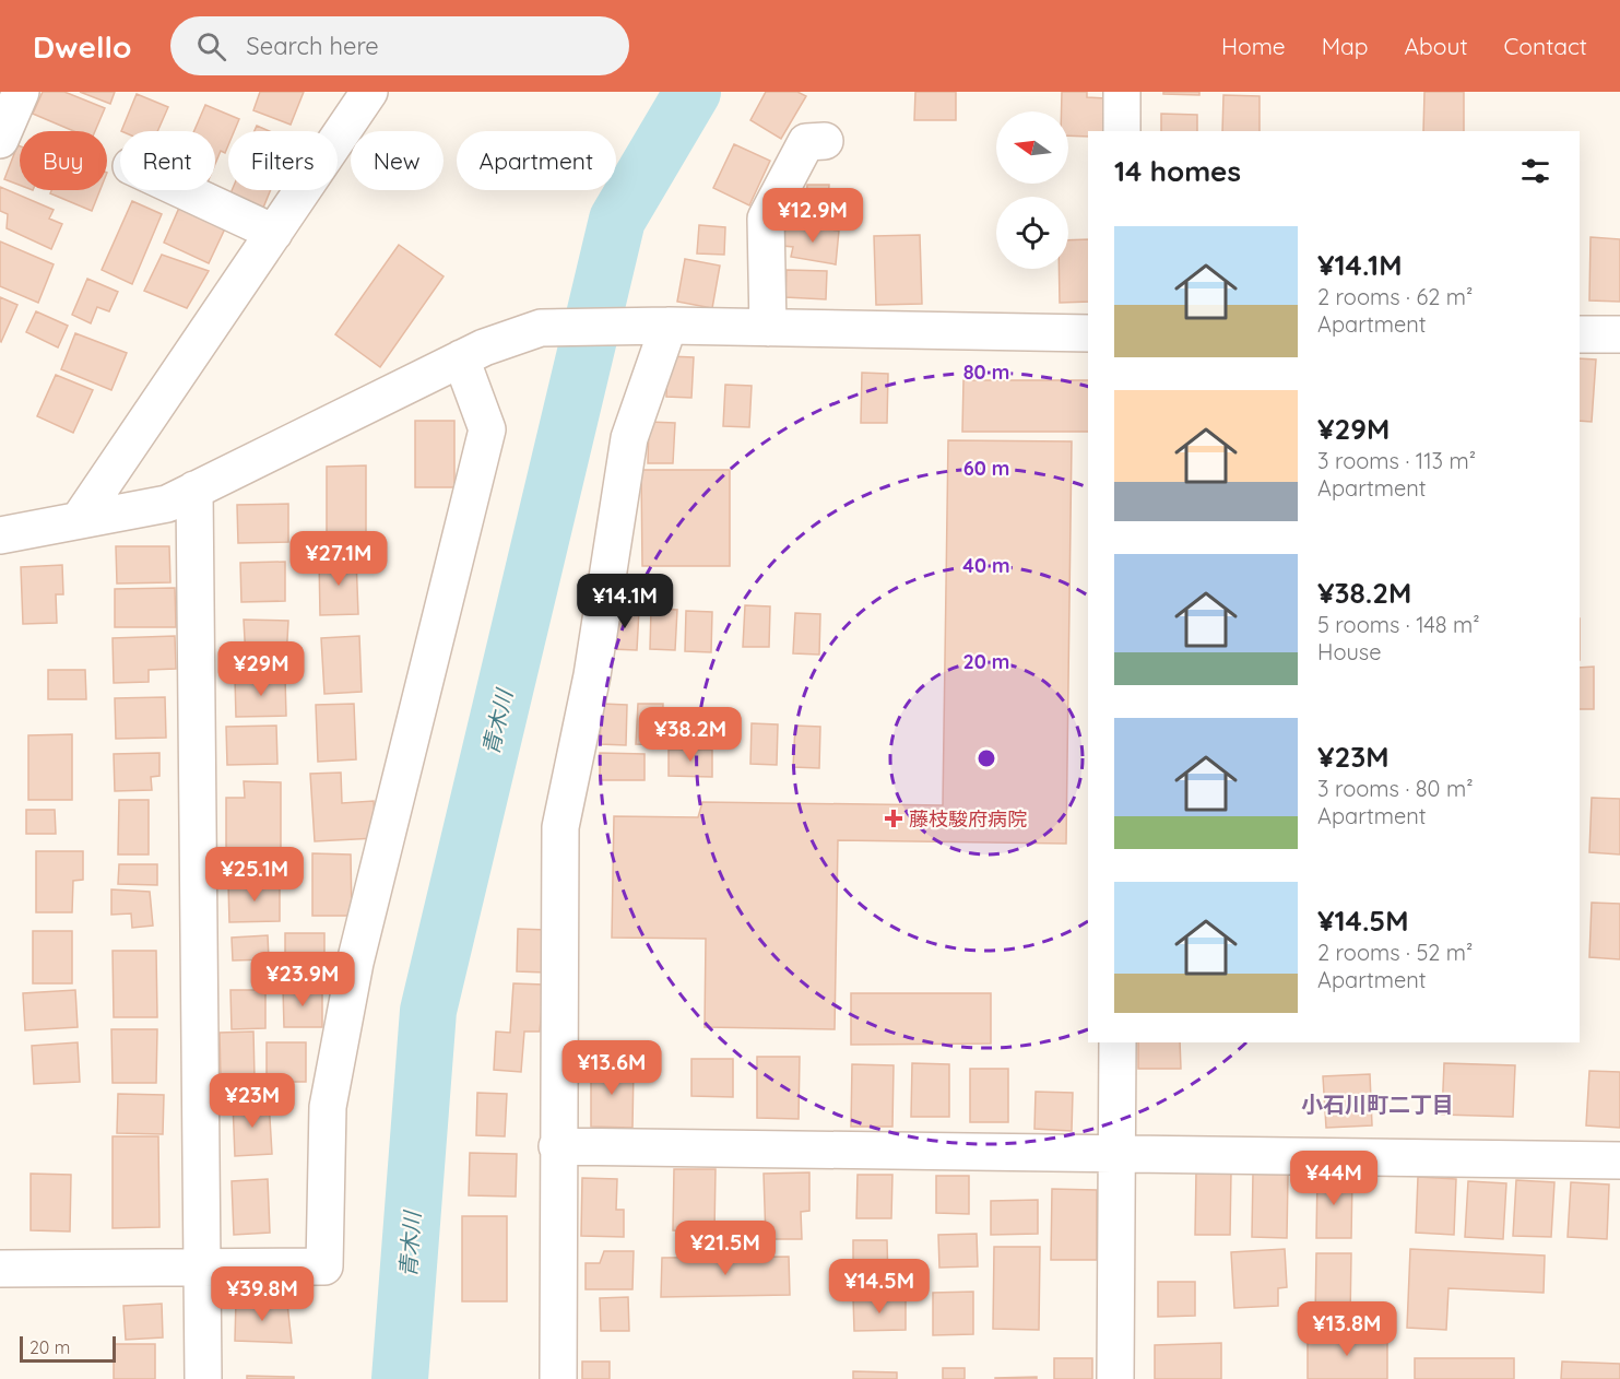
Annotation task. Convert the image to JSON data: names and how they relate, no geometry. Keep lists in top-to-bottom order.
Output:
{
  "districts": ["小石川町二丁目"],
  "water": ["青木川"],
  "places": {
    "health": ["藤枝駿府病院"]
  },
  "scale_bar": "20 m",
  "north": "left",
  "page": {
    "header": "Dwello",
    "search": "Search here",
    "nav": [
      "Home",
      "Map",
      "About",
      "Contact"
    ],
    "chip": [
      "Buy",
      "Rent",
      "Filters",
      "New",
      "Apartment"
    ],
    "heading": "14 homes",
    "price": [
      "¥12.9M",
      "¥27.1M",
      "¥14.1M",
      "¥29M",
      "¥38.2M",
      "¥25.1M",
      "¥23.9M",
      "¥13.6M",
      "¥23M",
      "¥44M",
      "¥21.5M",
      "¥14.5M",
      "¥39.8M",
      "¥13.8M"
    ],
    "list": [
      {
        "name": "¥14.1M",
        "note": "2 rooms · 62 m² · Apartment"
      },
      {
        "name": "¥29M",
        "note": "3 rooms · 113 m² · Apartment"
      },
      {
        "name": "¥38.2M",
        "note": "5 rooms · 148 m² · House"
      },
      {
        "name": "¥23M",
        "note": "3 rooms · 80 m² · Apartment"
      },
      {
        "name": "¥14.5M",
        "note": "2 rooms · 52 m² · Apartment"
      }
    ],
    "scale": "20 m"
  },
  "rings": [
    "80 m",
    "60 m",
    "40 m",
    "20 m"
  ]
}
